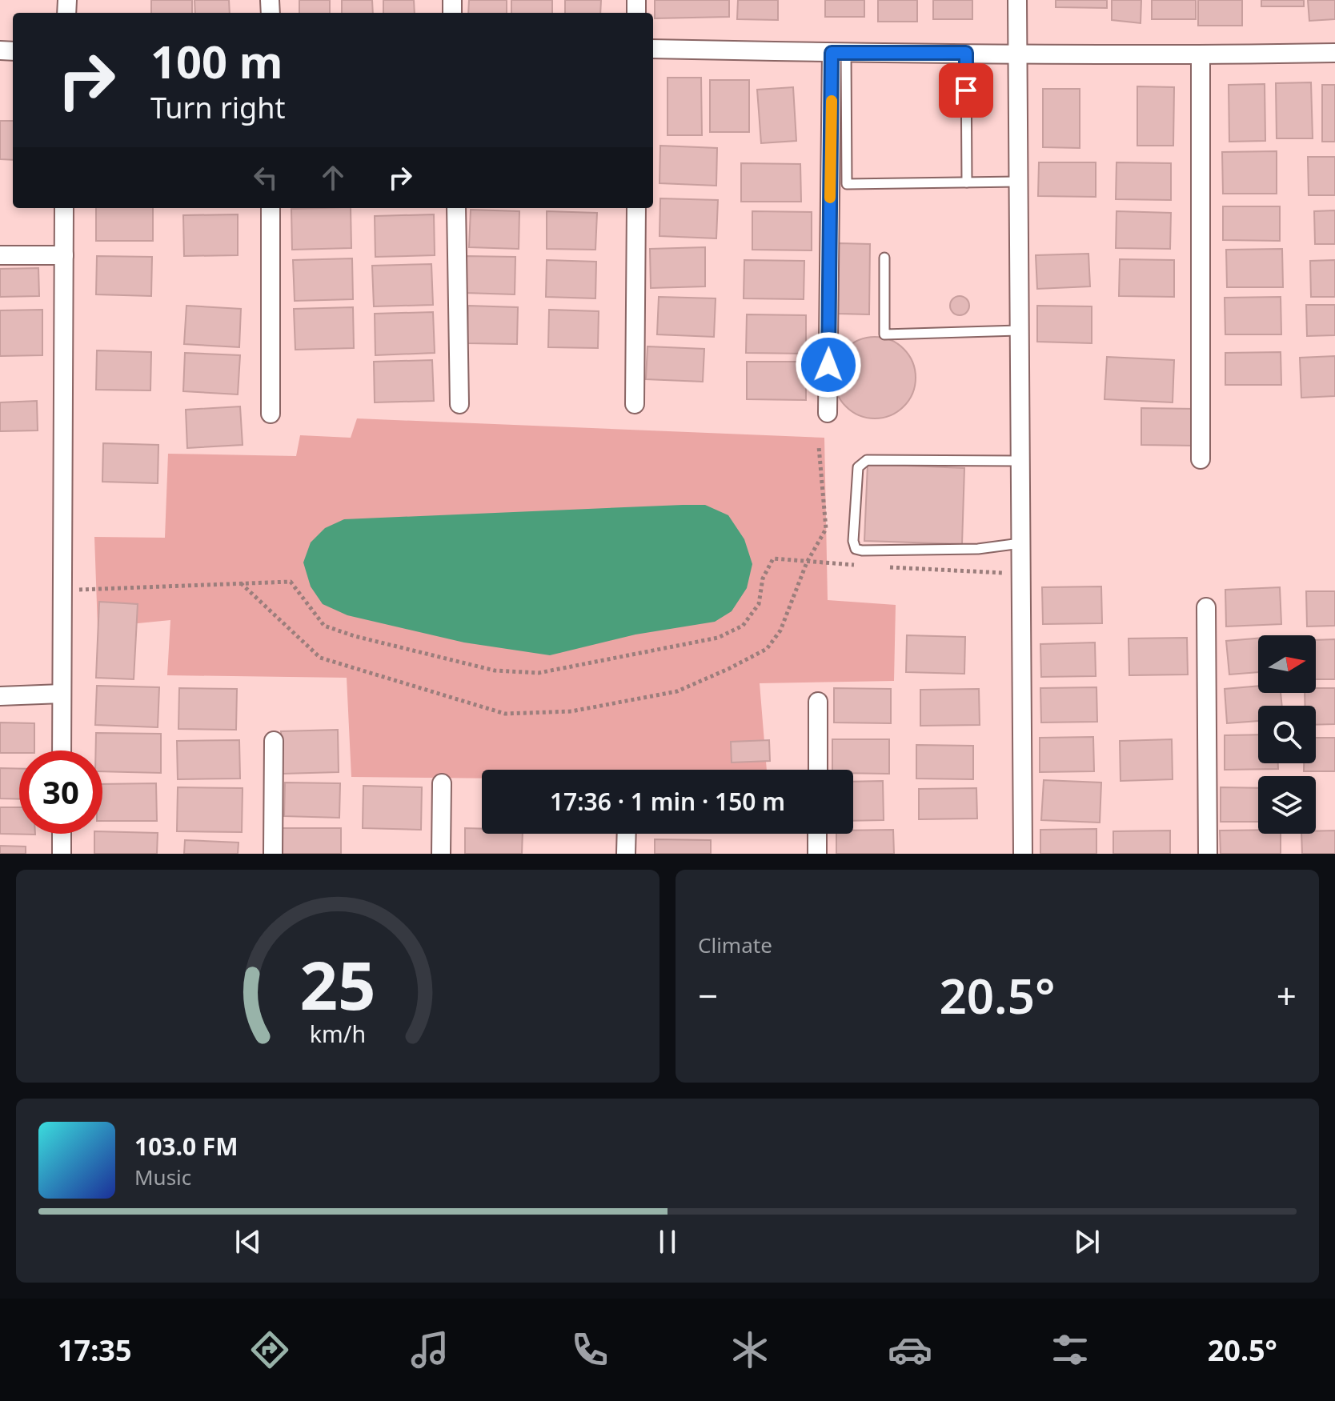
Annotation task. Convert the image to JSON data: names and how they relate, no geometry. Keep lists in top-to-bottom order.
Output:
{
  "north": "right",
  "page": {
    "turn": ["100 m", "Turn right"],
    "limit": "30",
    "trip": "17:36 · 1 min · 150 m",
    "tile": "Climate",
    "heat": ["−", "20.5°", "+"],
    "song": ["103.0 FM", "Music"],
    "tabs": ["17:35", "20.5°"],
    "gauge": ["25", "km/h"]
  }
}
